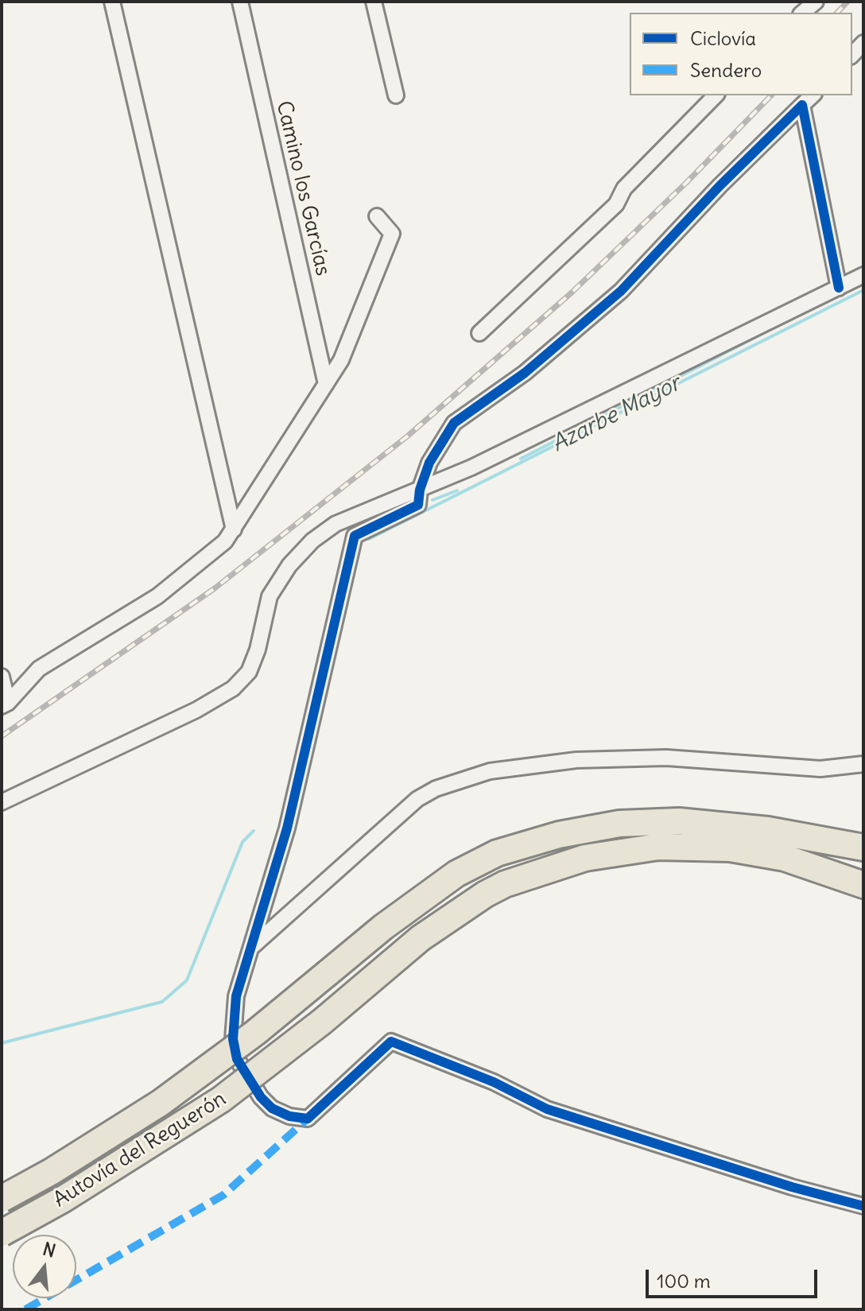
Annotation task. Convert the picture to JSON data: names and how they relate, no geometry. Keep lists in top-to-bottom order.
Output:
{
  "streets": {
    "highway": ["Autovía del Reguerón"],
    "street": ["Camino los Garcías"]
  },
  "water": ["Azarbe Mayor"],
  "legend": ["Ciclovía", "Sendero"],
  "scale_bar": "100 m",
  "north": "top"
}
